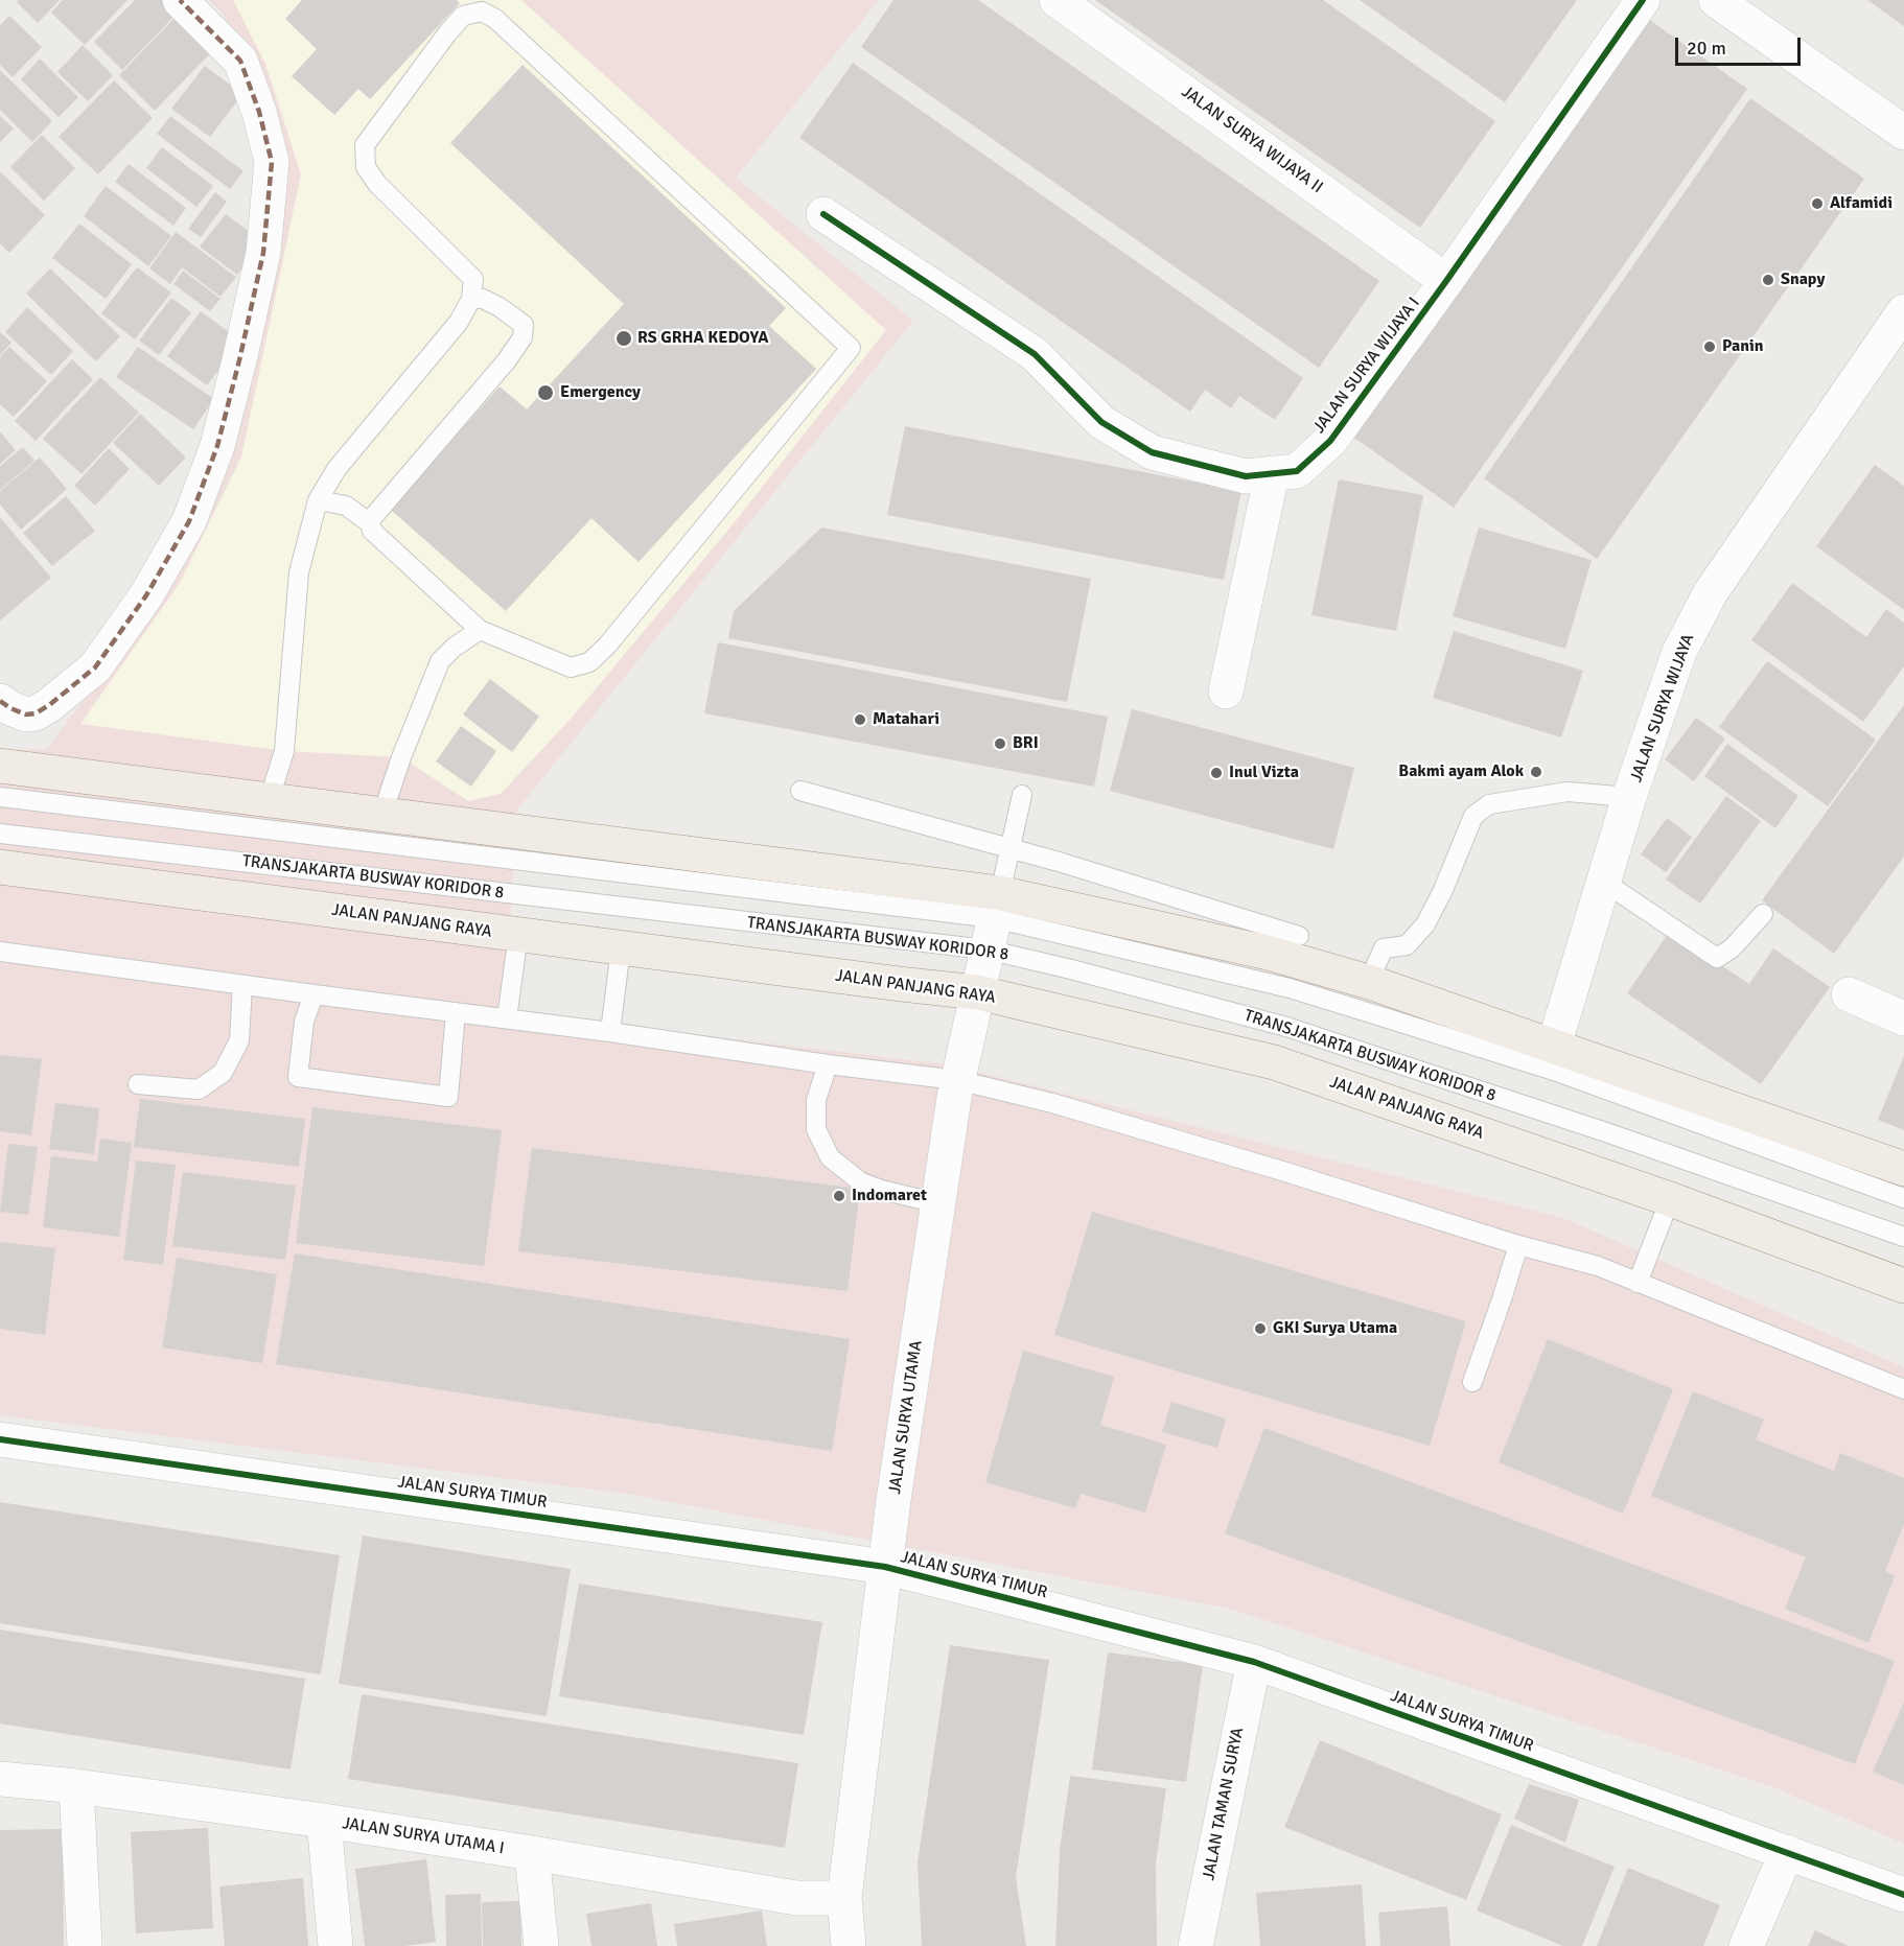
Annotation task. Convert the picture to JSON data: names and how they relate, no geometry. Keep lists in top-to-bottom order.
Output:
{
  "streets": {
    "main road": ["JALAN PANJANG RAYA"],
    "street": [
      "JALAN SURYA WIJAYA II",
      "JALAN SURYA WIJAYA I",
      "JALAN SURYA WIJAYA",
      "JALAN SURYA UTAMA",
      "JALAN SURYA TIMUR",
      "JALAN TAMAN SURYA",
      "JALAN SURYA UTAMA I"
    ],
    "lane": ["TRANSJAKARTA BUSWAY KORIDOR 8"]
  },
  "crossings": [
    ["JALAN SURYA WIJAYA II", "JALAN SURYA WIJAYA I"],
    ["TRANSJAKARTA BUSWAY KORIDOR 8", "JALAN SURYA UTAMA"],
    ["JALAN PANJANG RAYA", "JALAN SURYA UTAMA"],
    ["JALAN SURYA UTAMA", "JALAN SURYA TIMUR"],
    ["JALAN SURYA UTAMA", "JALAN SURYA UTAMA I"],
    ["JALAN SURYA TIMUR", "JALAN TAMAN SURYA"]
  ],
  "places": [
    "Alfamidi",
    "Snapy",
    "RS GRHA KEDOYA",
    "Panin",
    "Emergency",
    "Matahari",
    "BRI",
    "Bakmi ayam Alok",
    "Inul Vizta",
    "Indomaret",
    "GKI Surya Utama"
  ],
  "scale_bar": "20 m"
}
